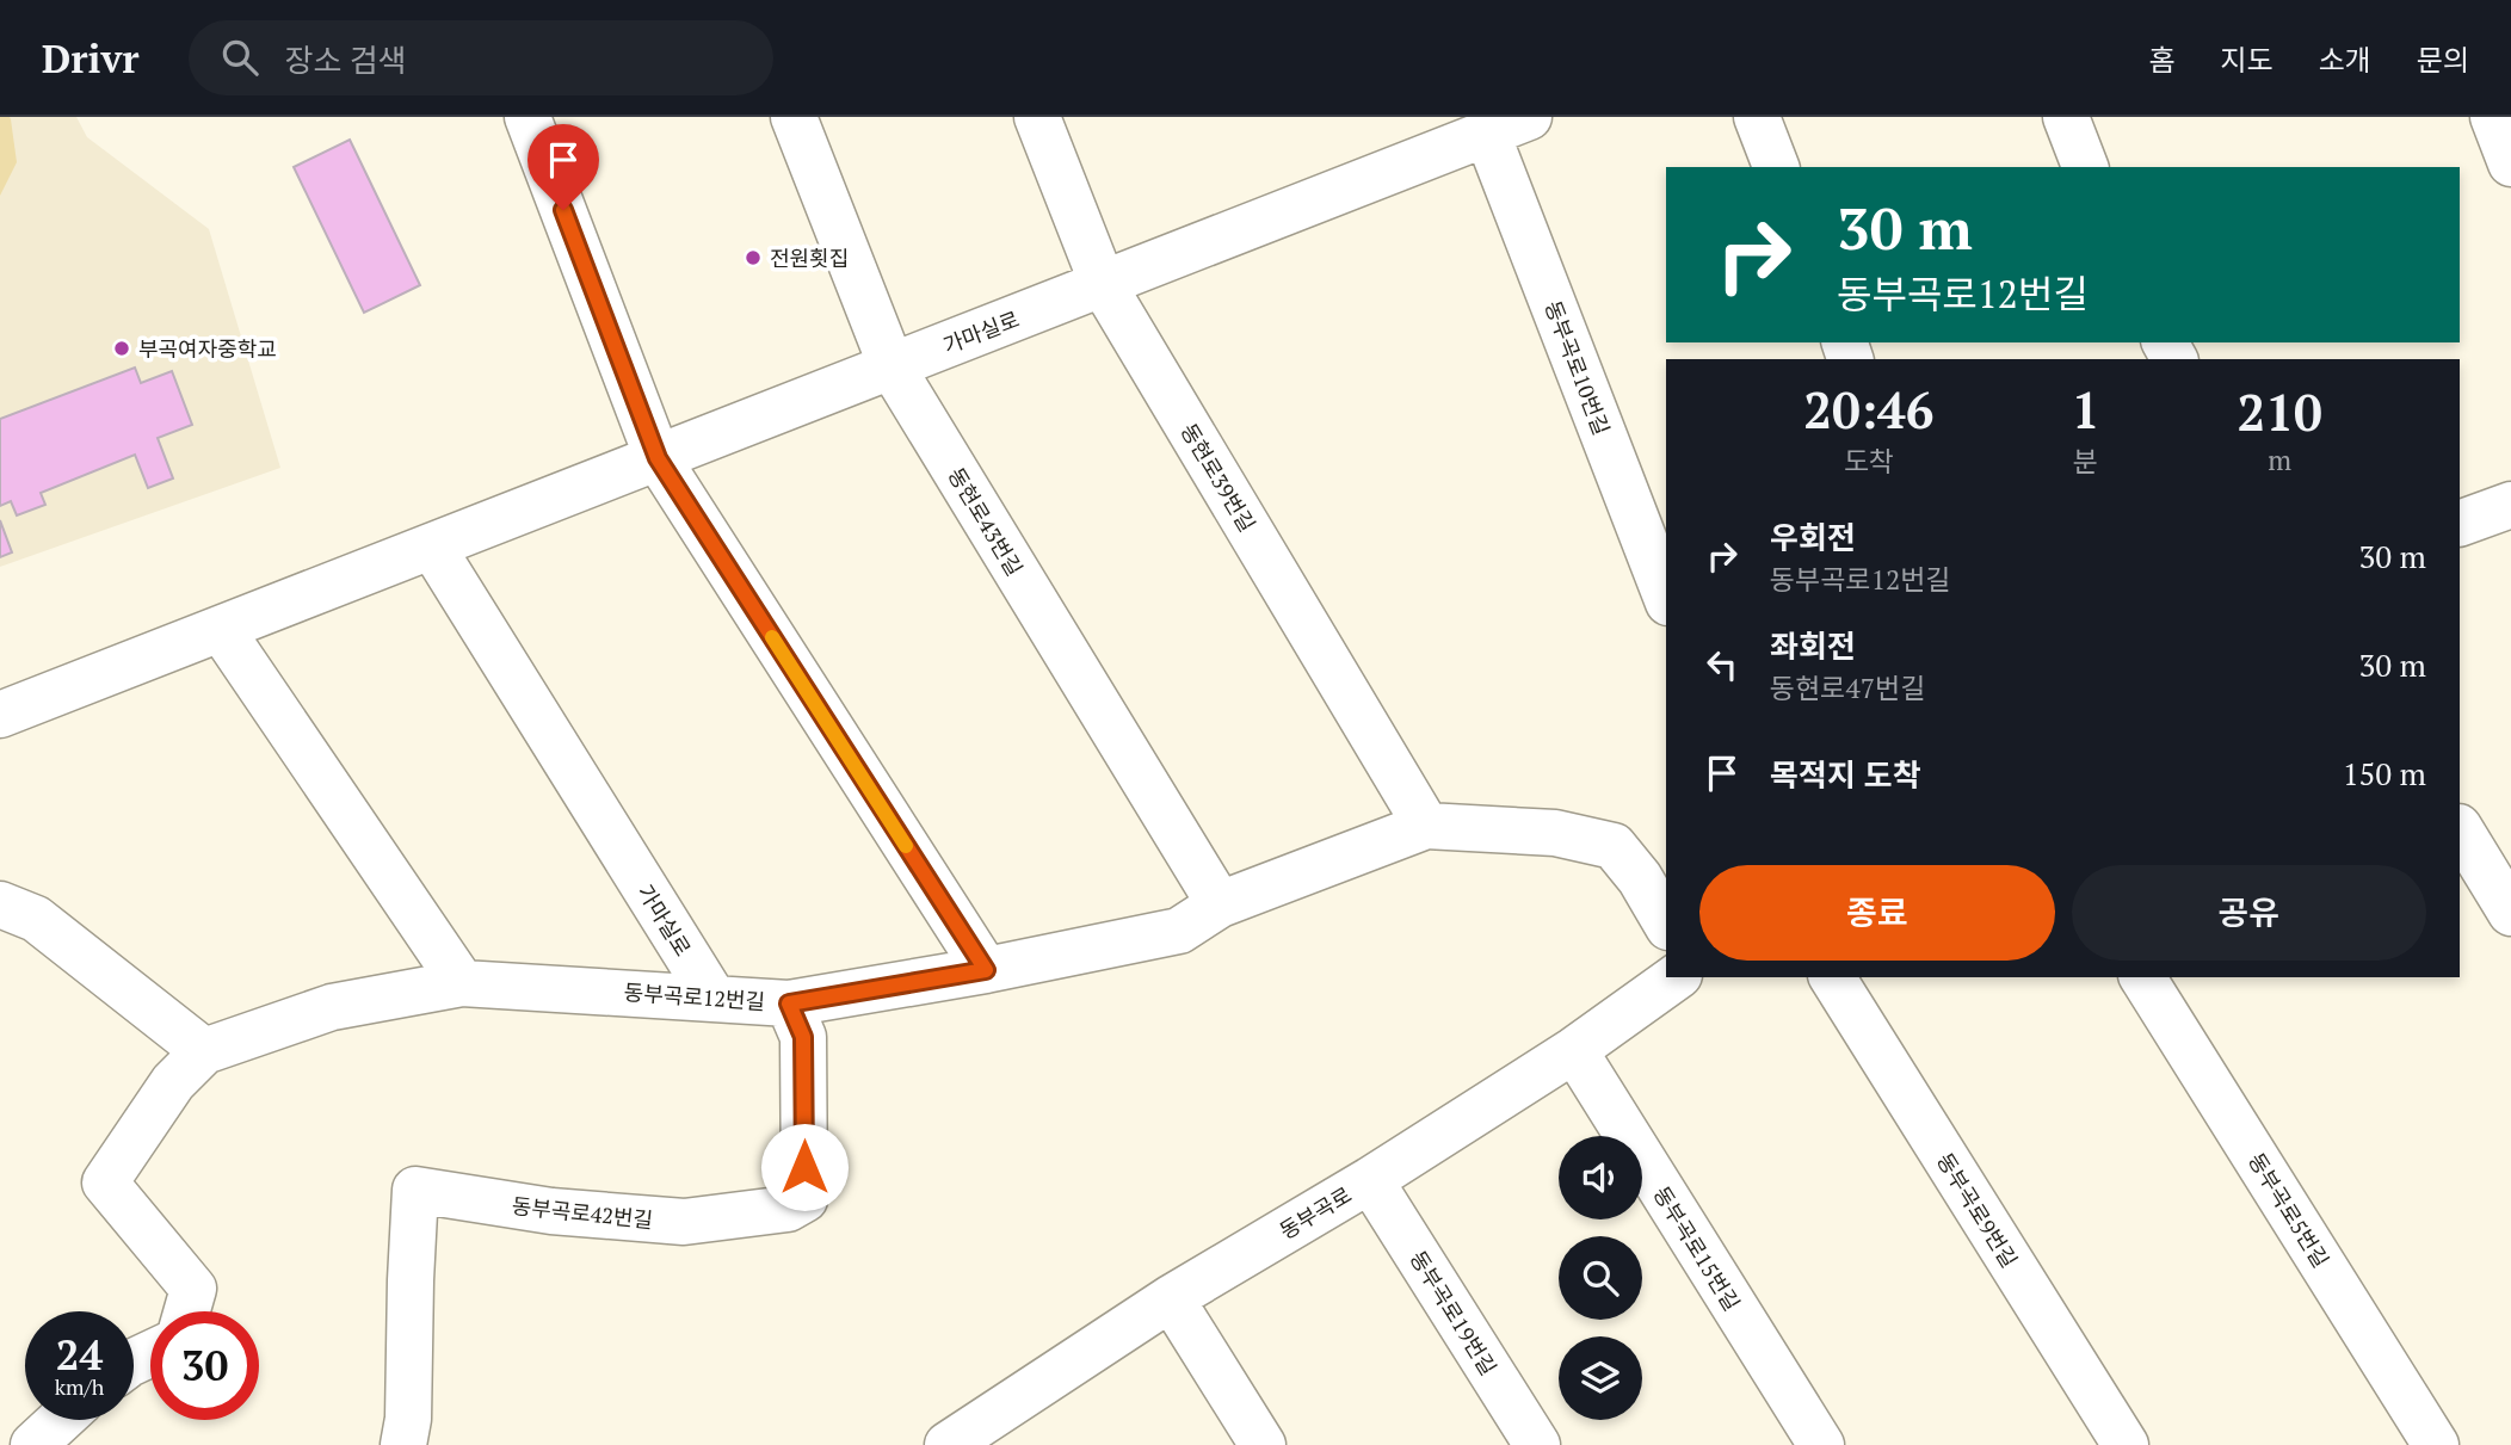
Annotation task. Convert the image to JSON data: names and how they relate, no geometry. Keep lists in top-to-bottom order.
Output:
{
  "streets": {
    "street": [
      "가마실로",
      "동부곡로10번길",
      "동현로39번길",
      "동현로43번길",
      "동부곡로12번길",
      "동부곡로9번길",
      "동부곡로5번길",
      "동부곡로42번길",
      "동부곡로",
      "동부곡로15번길",
      "동부곡로19번길"
    ]
  },
  "crossings": [
    ["가마실로", "동부곡로10번길"],
    ["가마실로", "동현로39번길"],
    ["가마실로", "동현로43번길"],
    ["가마실로", "동부곡로12번길"],
    ["동현로39번길", "동부곡로12번길"],
    ["동현로43번길", "동부곡로12번길"],
    ["동부곡로12번길", "동부곡로42번길"],
    ["동부곡로", "동부곡로15번길"],
    ["동부곡로", "동부곡로19번길"]
  ],
  "places": ["전원횟집", "부곡여자중학교"],
  "page": {
    "header": "Drivr",
    "search": "장소 검색",
    "nav": [
      "홈",
      "지도",
      "소개",
      "문의"
    ],
    "turn": ["30 m", "동부곡로12번길"],
    "eta": [
      "20:46",
      "도착",
      "1",
      "분",
      "210",
      "m"
    ],
    "list": [
      {
        "name": "우회전",
        "note": "동부곡로12번길",
        "value": "30 m"
      },
      {
        "name": "좌회전",
        "note": "동현로47번길",
        "value": "30 m"
      },
      {
        "name": "목적지 도착",
        "value": "150 m"
      }
    ],
    "buttons": ["종료", "공유"],
    "speed": "24 km/h",
    "limit": "30"
  }
}
